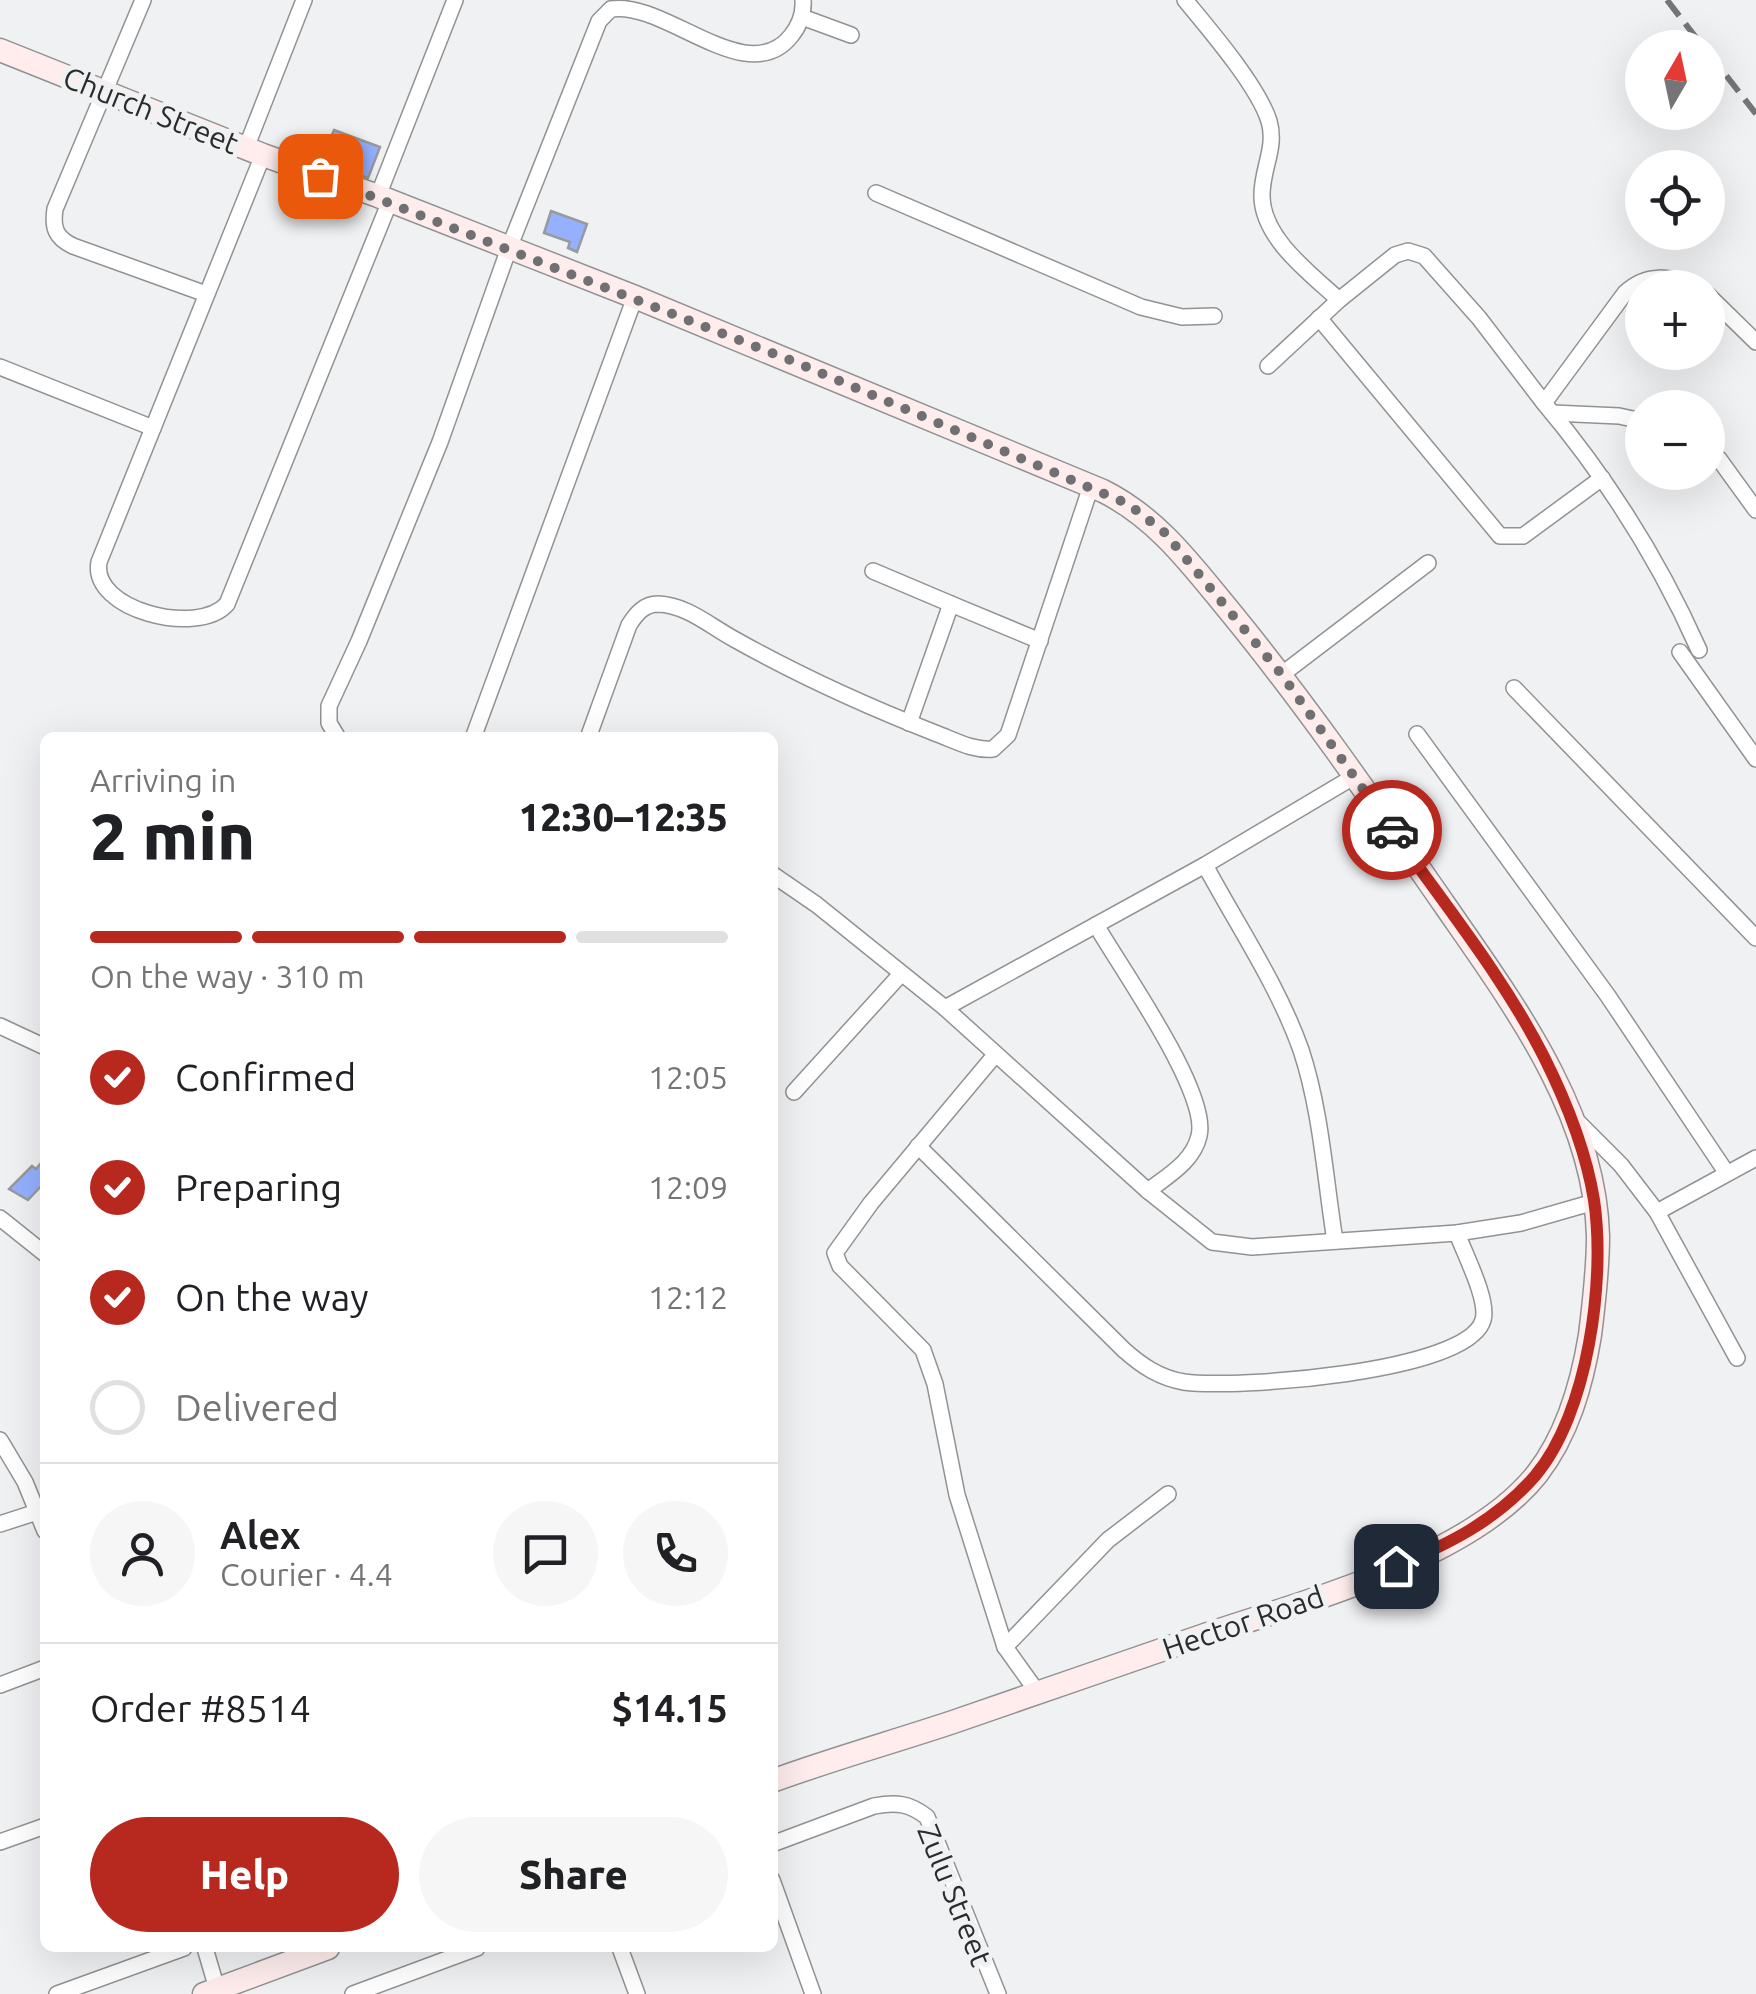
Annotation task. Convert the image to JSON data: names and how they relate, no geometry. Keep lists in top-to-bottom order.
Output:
{
  "streets": {
    "street": ["Church Street", "Hector Road", "Zulu Street"]
  },
  "crossings": [
    ["Church Street", "Hector Road"]
  ],
  "north": "top",
  "page": {
    "map_buttons": ["+", "−"],
    "heading": ["2 min", "Arriving in", "12:30–12:35"],
    "panel": [
      "Alex",
      "Courier · 4.4",
      "Order #8514",
      "$14.15"
    ],
    "bar": "On the way · 310 m",
    "list": [
      ["Confirmed", "12:05"],
      ["Preparing", "12:09"],
      ["On the way", "12:12"],
      "Delivered"
    ],
    "buttons": ["Help", "Share"]
  }
}
